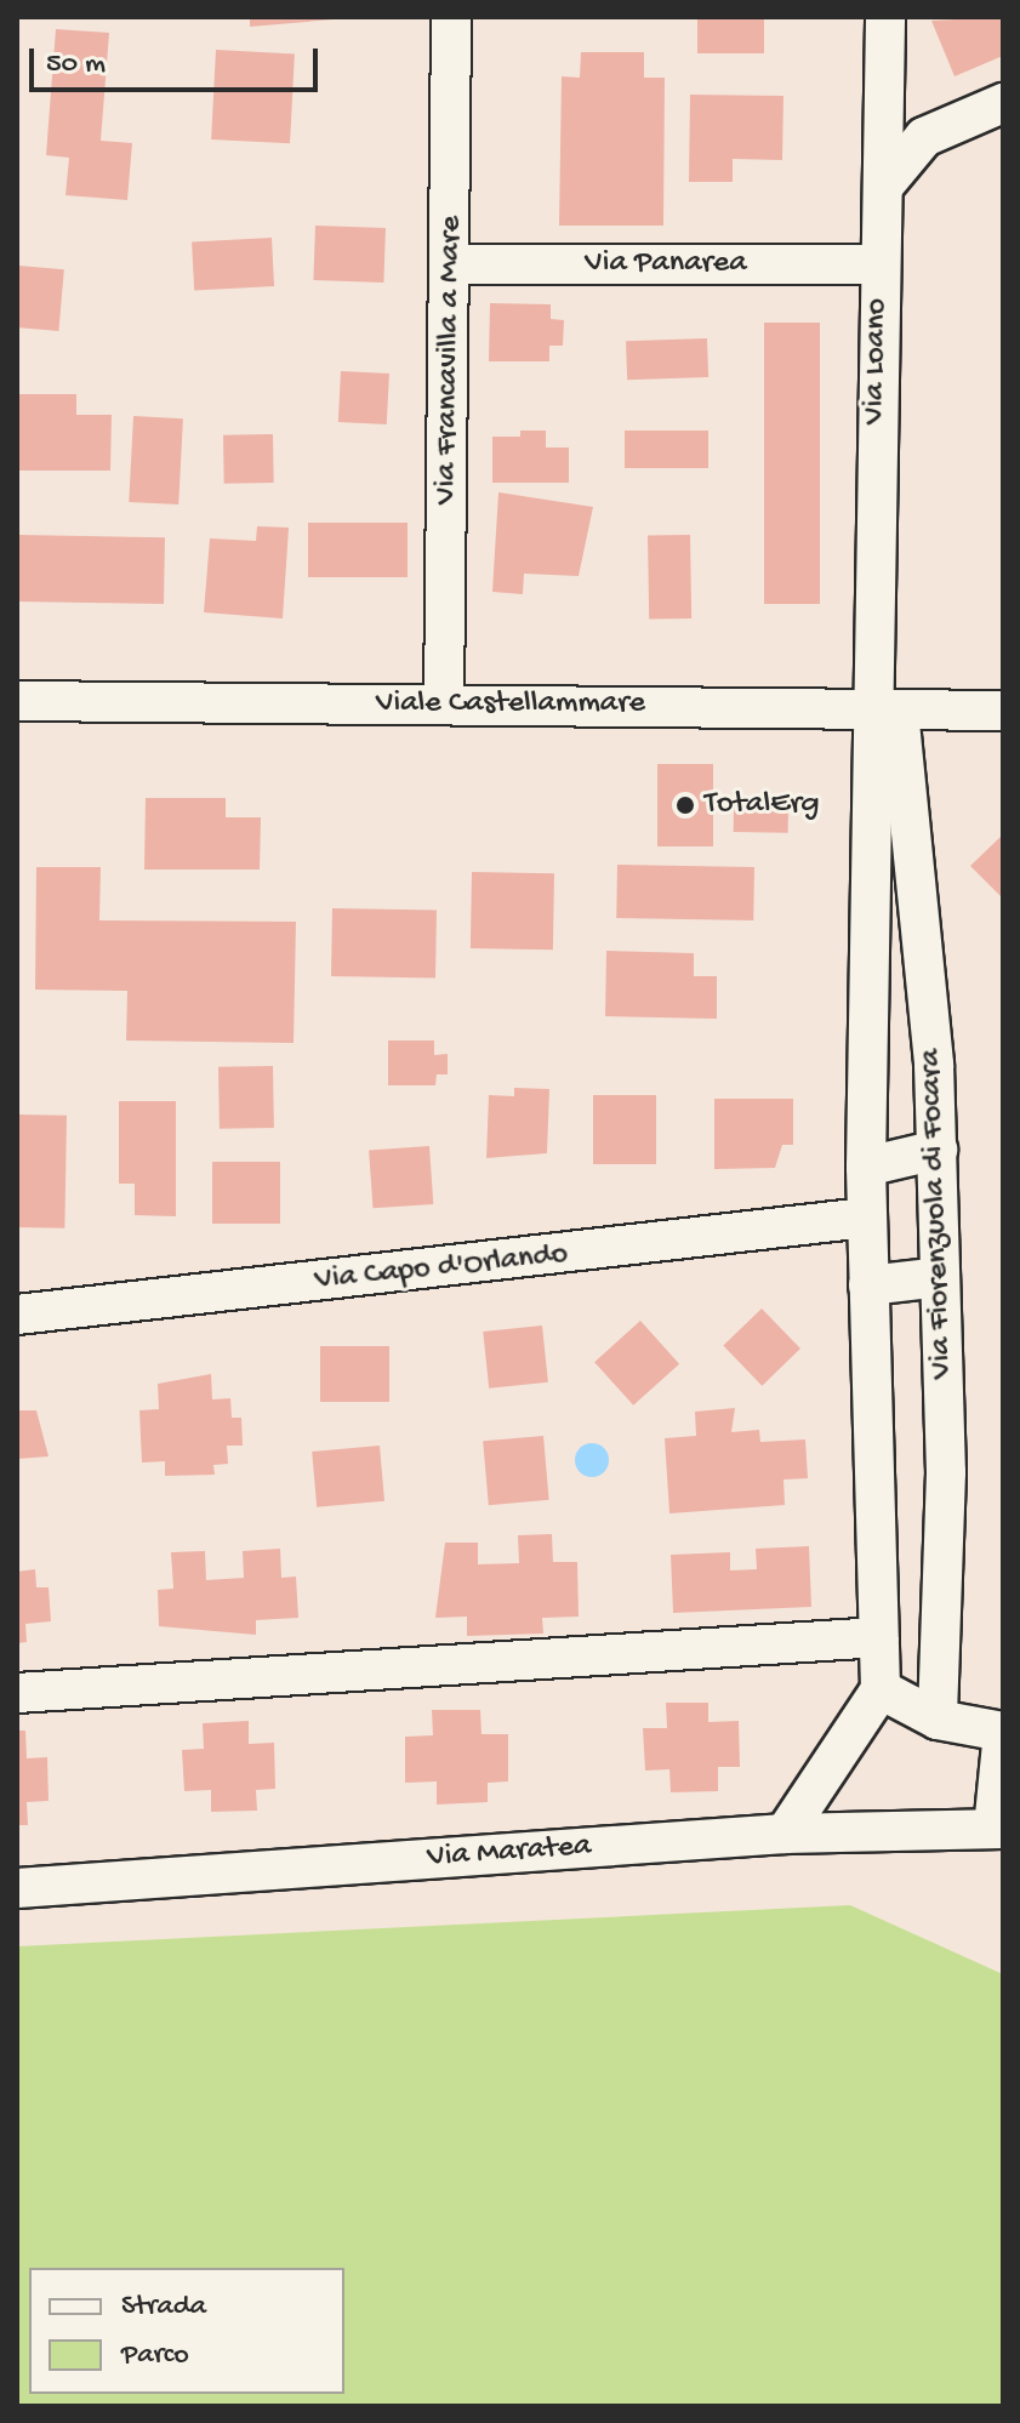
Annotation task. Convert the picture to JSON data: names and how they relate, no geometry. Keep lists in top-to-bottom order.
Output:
{
  "streets": {
    "street": [
      "Via Panarea",
      "Via Francavilla a Mare",
      "Via Loano",
      "Viale Castellammare",
      "Via Fiorenzuola di Focara",
      "Via Capo d'Orlando",
      "Via Maratea"
    ]
  },
  "crossings": [
    ["Via Panarea", "Via Francavilla a Mare"],
    ["Via Panarea", "Via Loano"],
    ["Via Francavilla a Mare", "Viale Castellammare"],
    ["Via Loano", "Viale Castellammare"],
    ["Via Loano", "Via Fiorenzuola di Focara"],
    ["Viale Castellammare", "Via Fiorenzuola di Focara"],
    ["Via Fiorenzuola di Focara", "Via Capo d'Orlando"]
  ],
  "places": ["TotalErg"],
  "legend": ["Strada", "Parco"],
  "scale_bar": "50 m"
}
